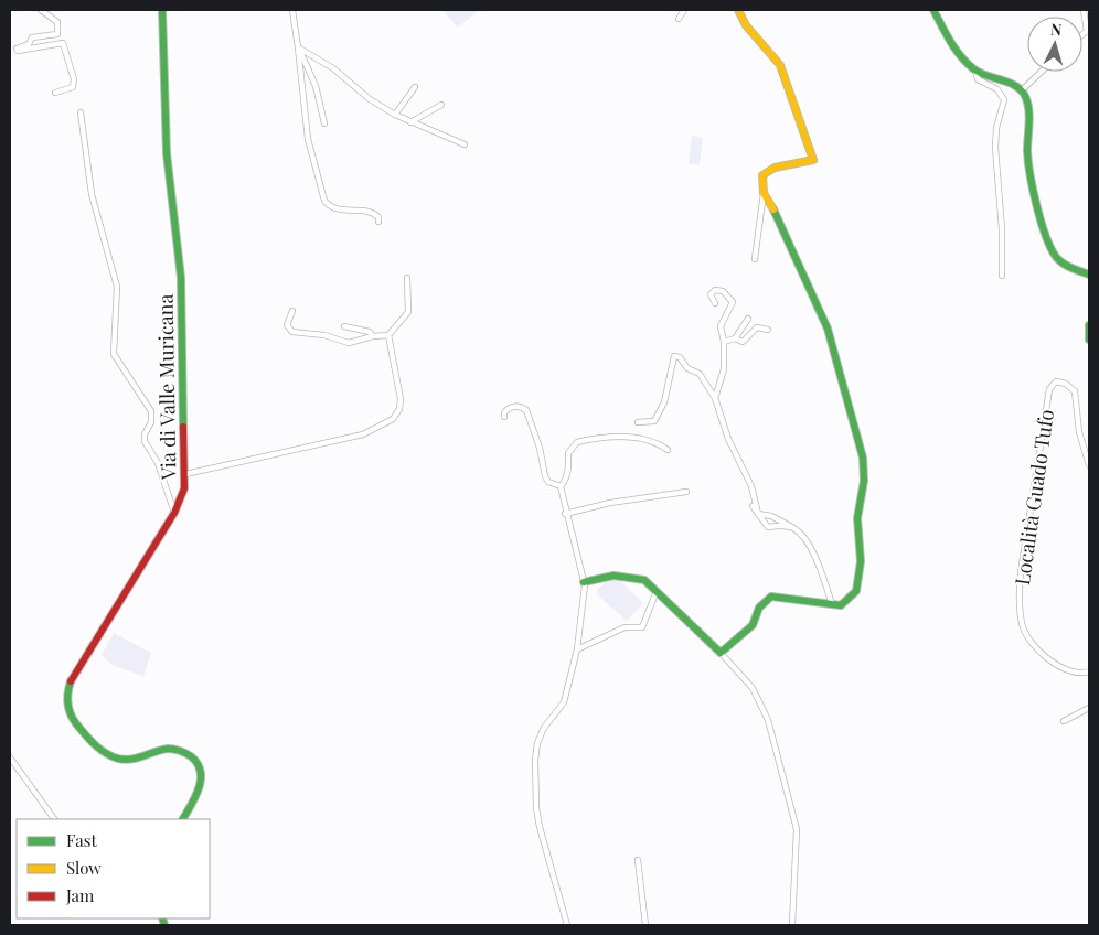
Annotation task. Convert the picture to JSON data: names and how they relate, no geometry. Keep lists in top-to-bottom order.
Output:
{
  "streets": {
    "street": ["Via di Valle Muricana", "Località Guado Tufo"]
  },
  "legend": ["Fast", "Slow", "Jam"],
  "north": "top"
}
